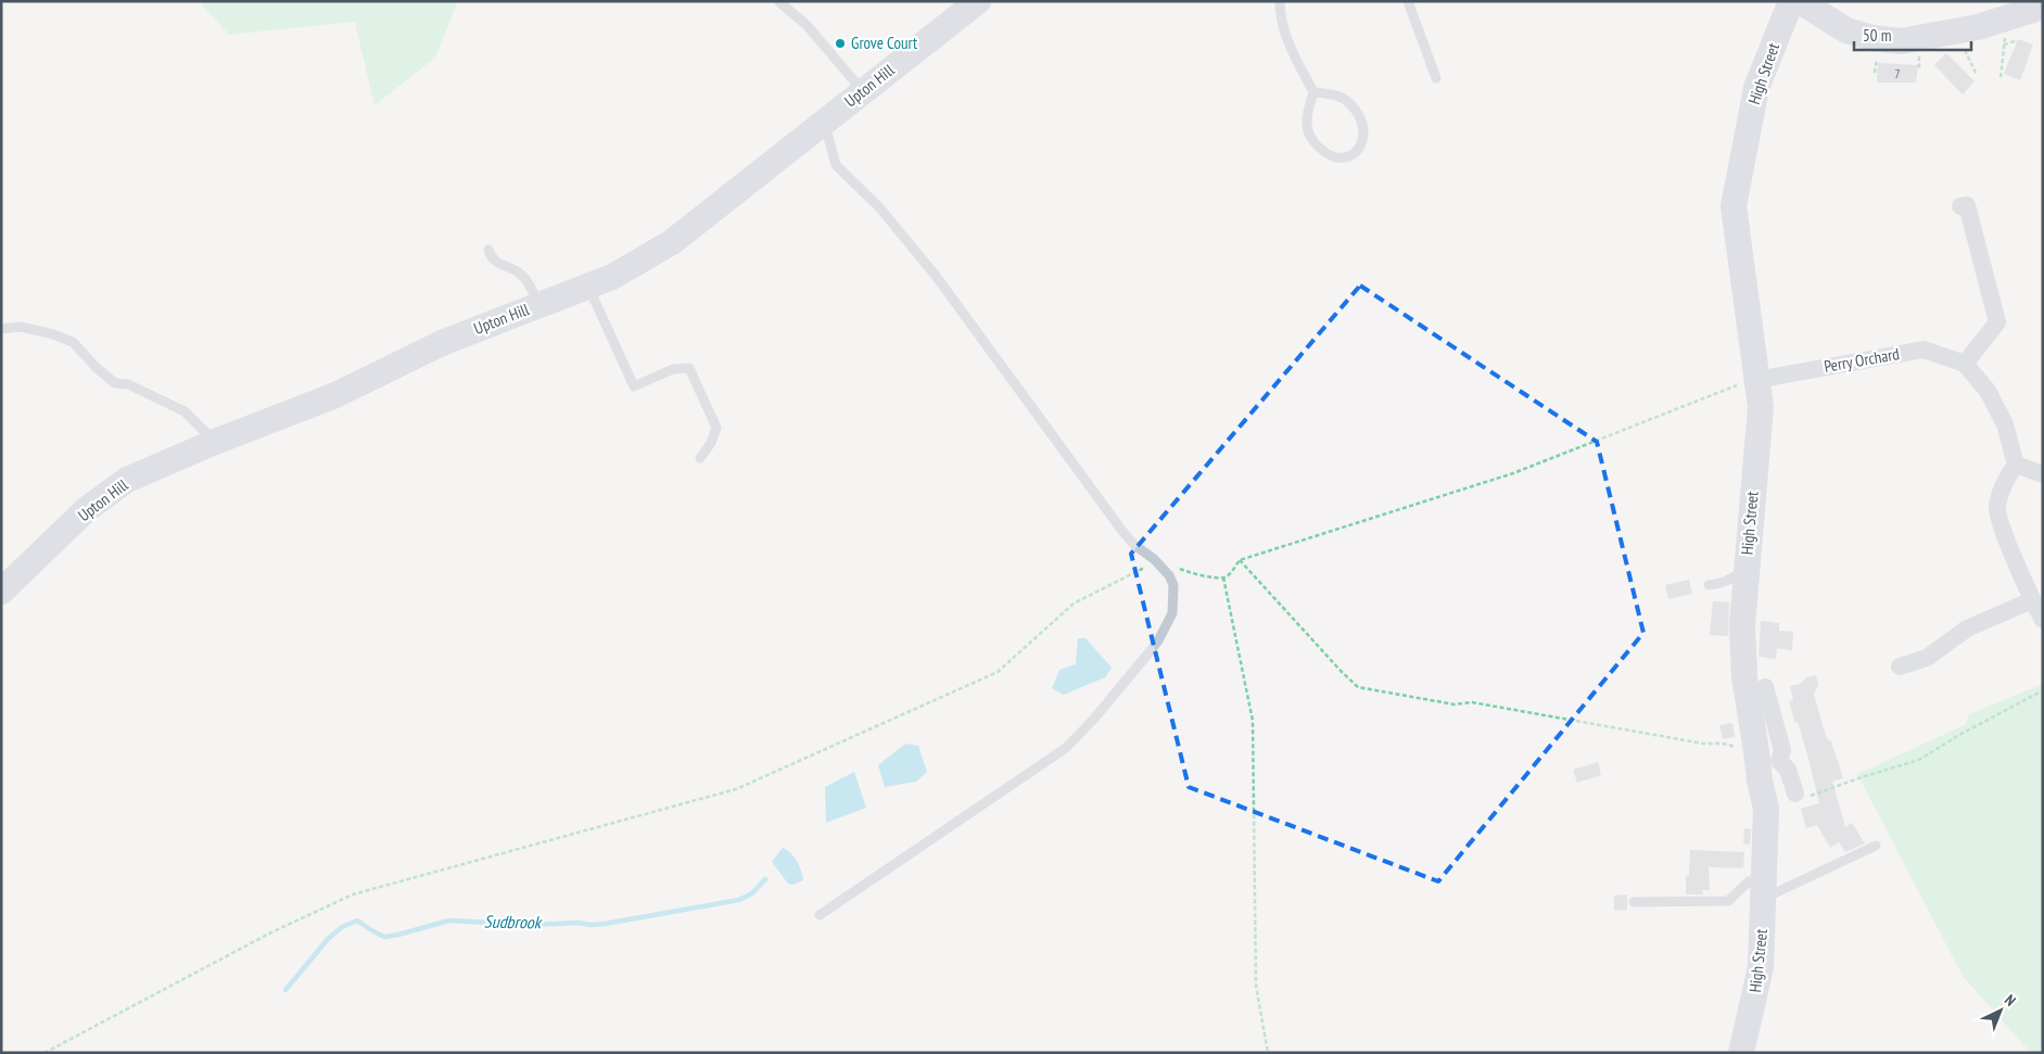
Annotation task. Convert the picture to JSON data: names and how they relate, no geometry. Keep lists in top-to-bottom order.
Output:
{
  "streets": {
    "street": ["High Street", "Upton Hill", "Perry Orchard"]
  },
  "crossings": [
    ["High Street", "Perry Orchard"]
  ],
  "water": ["Sudbrook"],
  "places": ["Grove Court"],
  "house_numbers": ["7"],
  "scale_bar": "50 m",
  "north": "top right"
}
